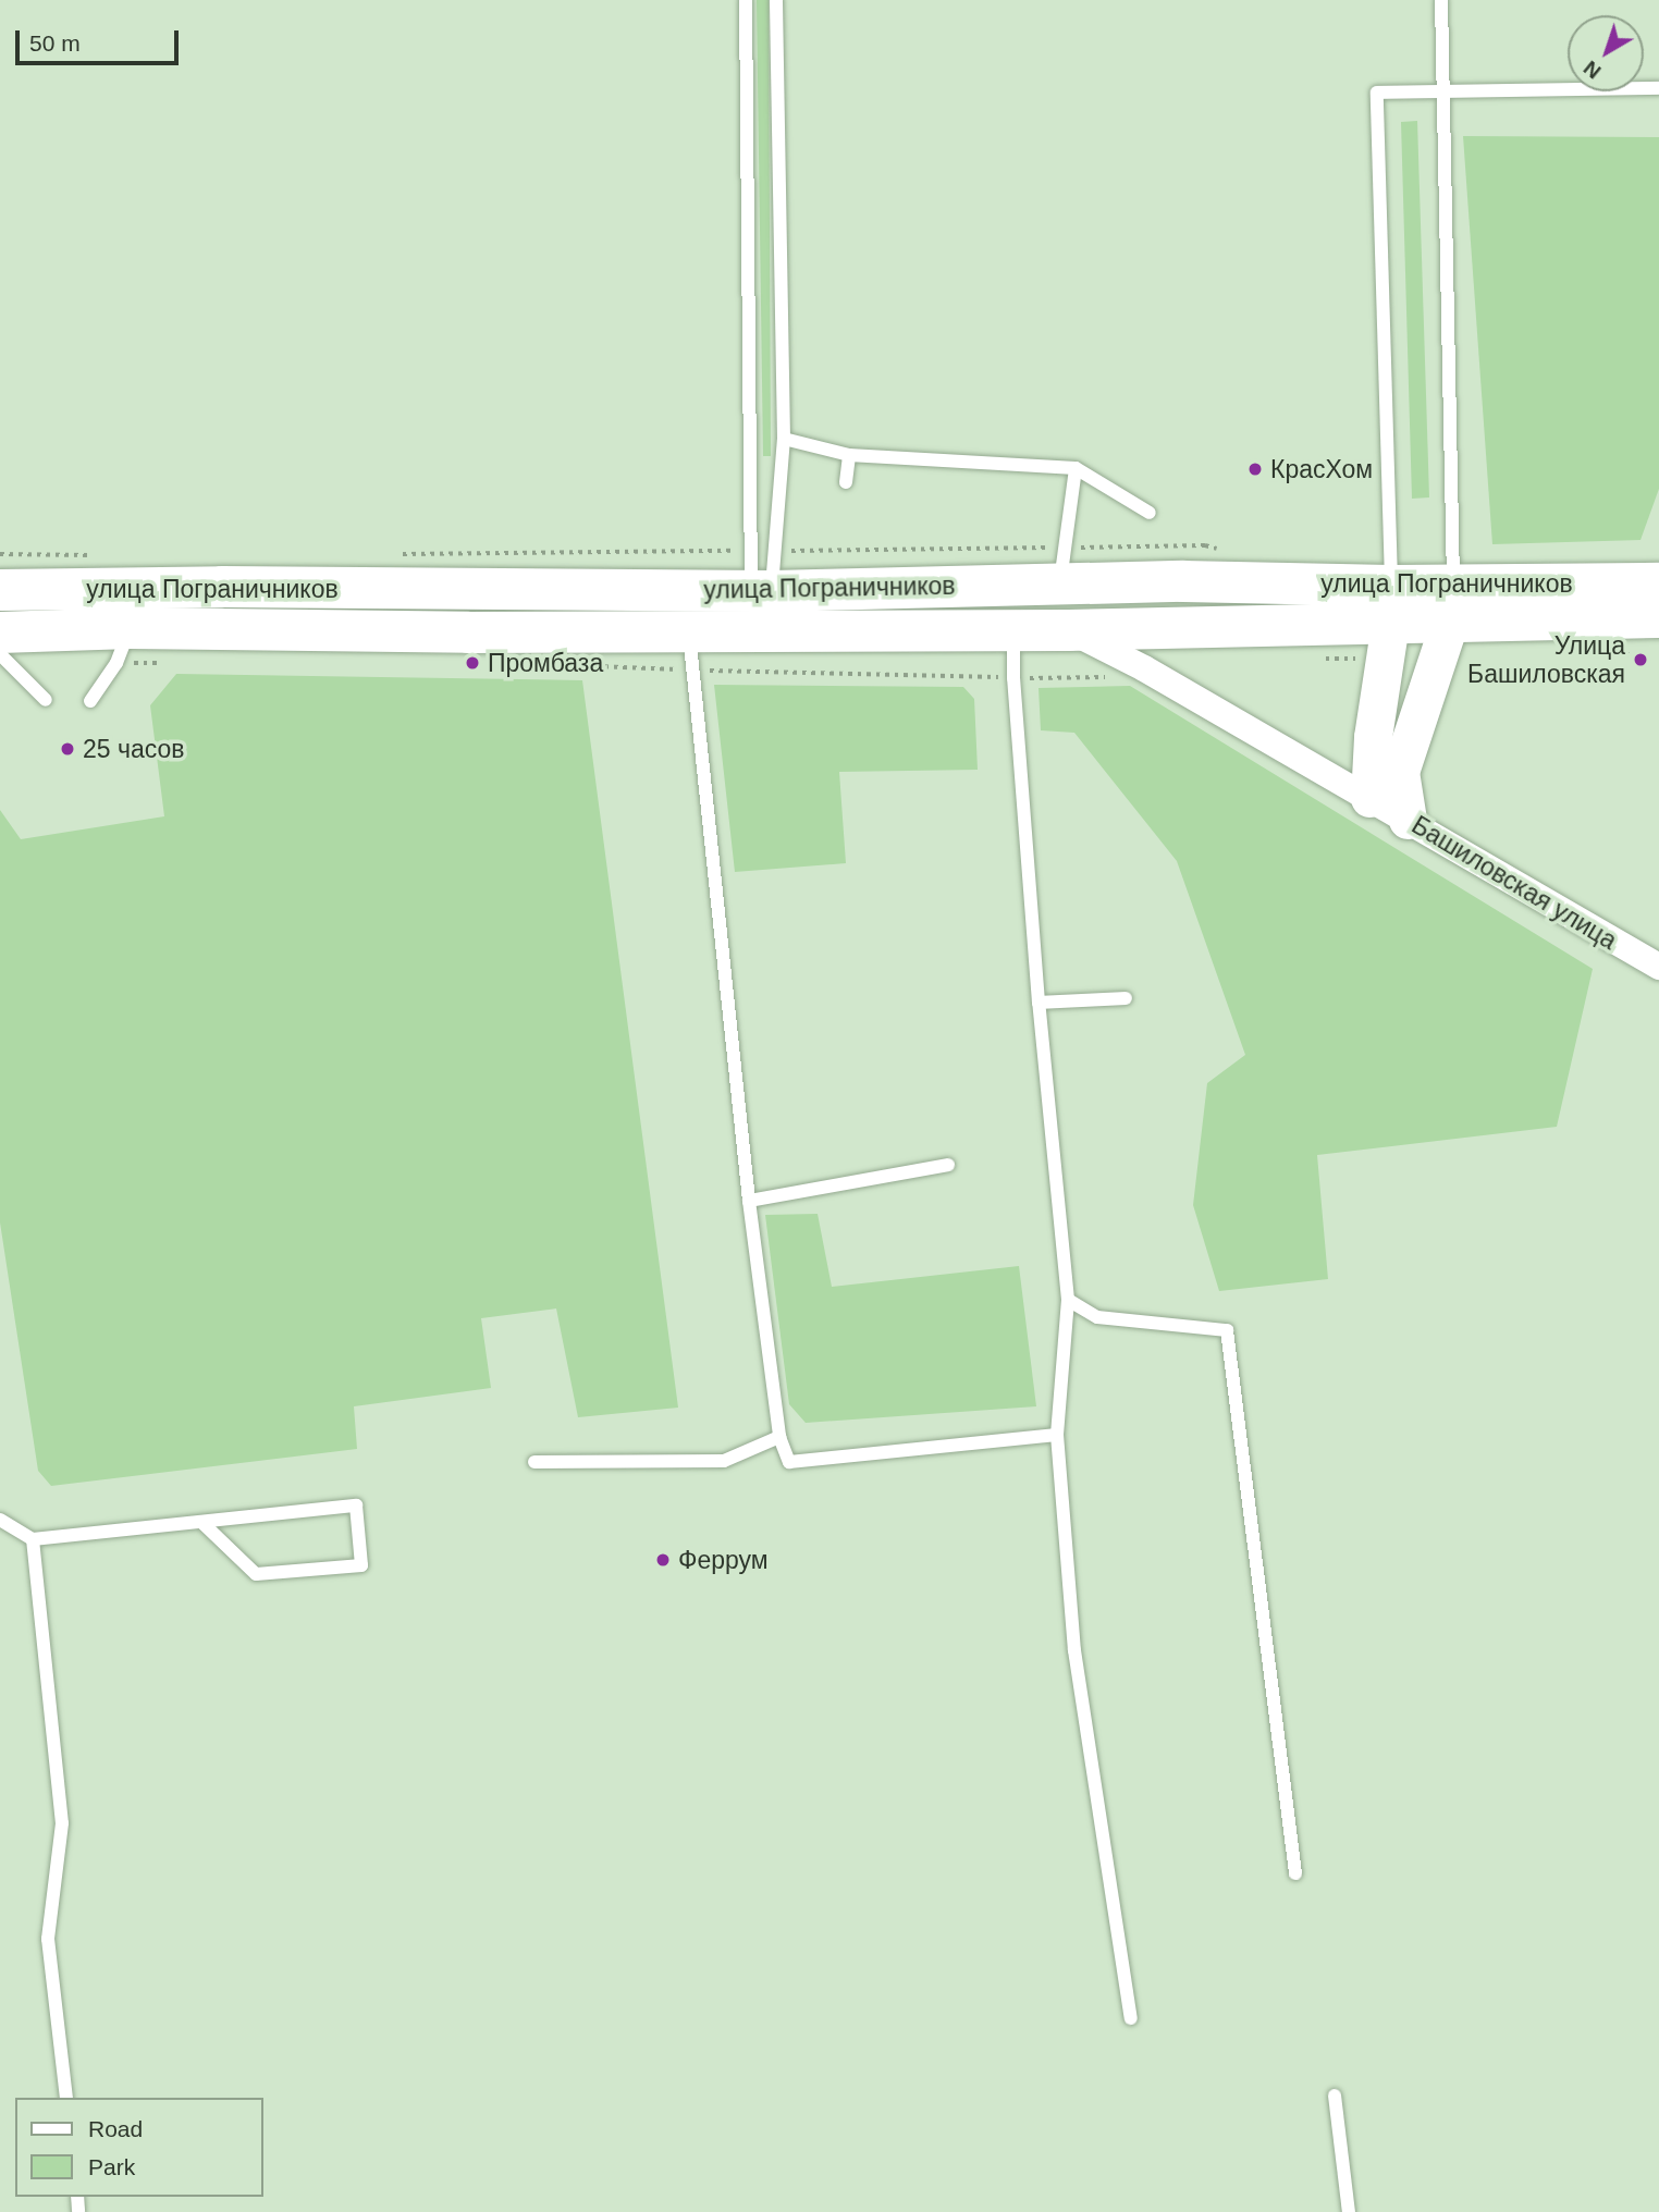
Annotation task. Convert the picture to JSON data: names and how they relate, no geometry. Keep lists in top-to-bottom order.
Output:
{
  "streets": {
    "main road": ["улица Пограничников"],
    "street": ["Башиловская улица"]
  },
  "crossings": [
    ["улица Пограничников", "Башиловская улица"]
  ],
  "places": [
    "КрасХом",
    "Улица Башиловская",
    "Промбаза",
    "25 часов",
    "Феррум"
  ],
  "legend": ["Road", "Park"],
  "scale_bar": "50 m",
  "north": "bottom left"
}
